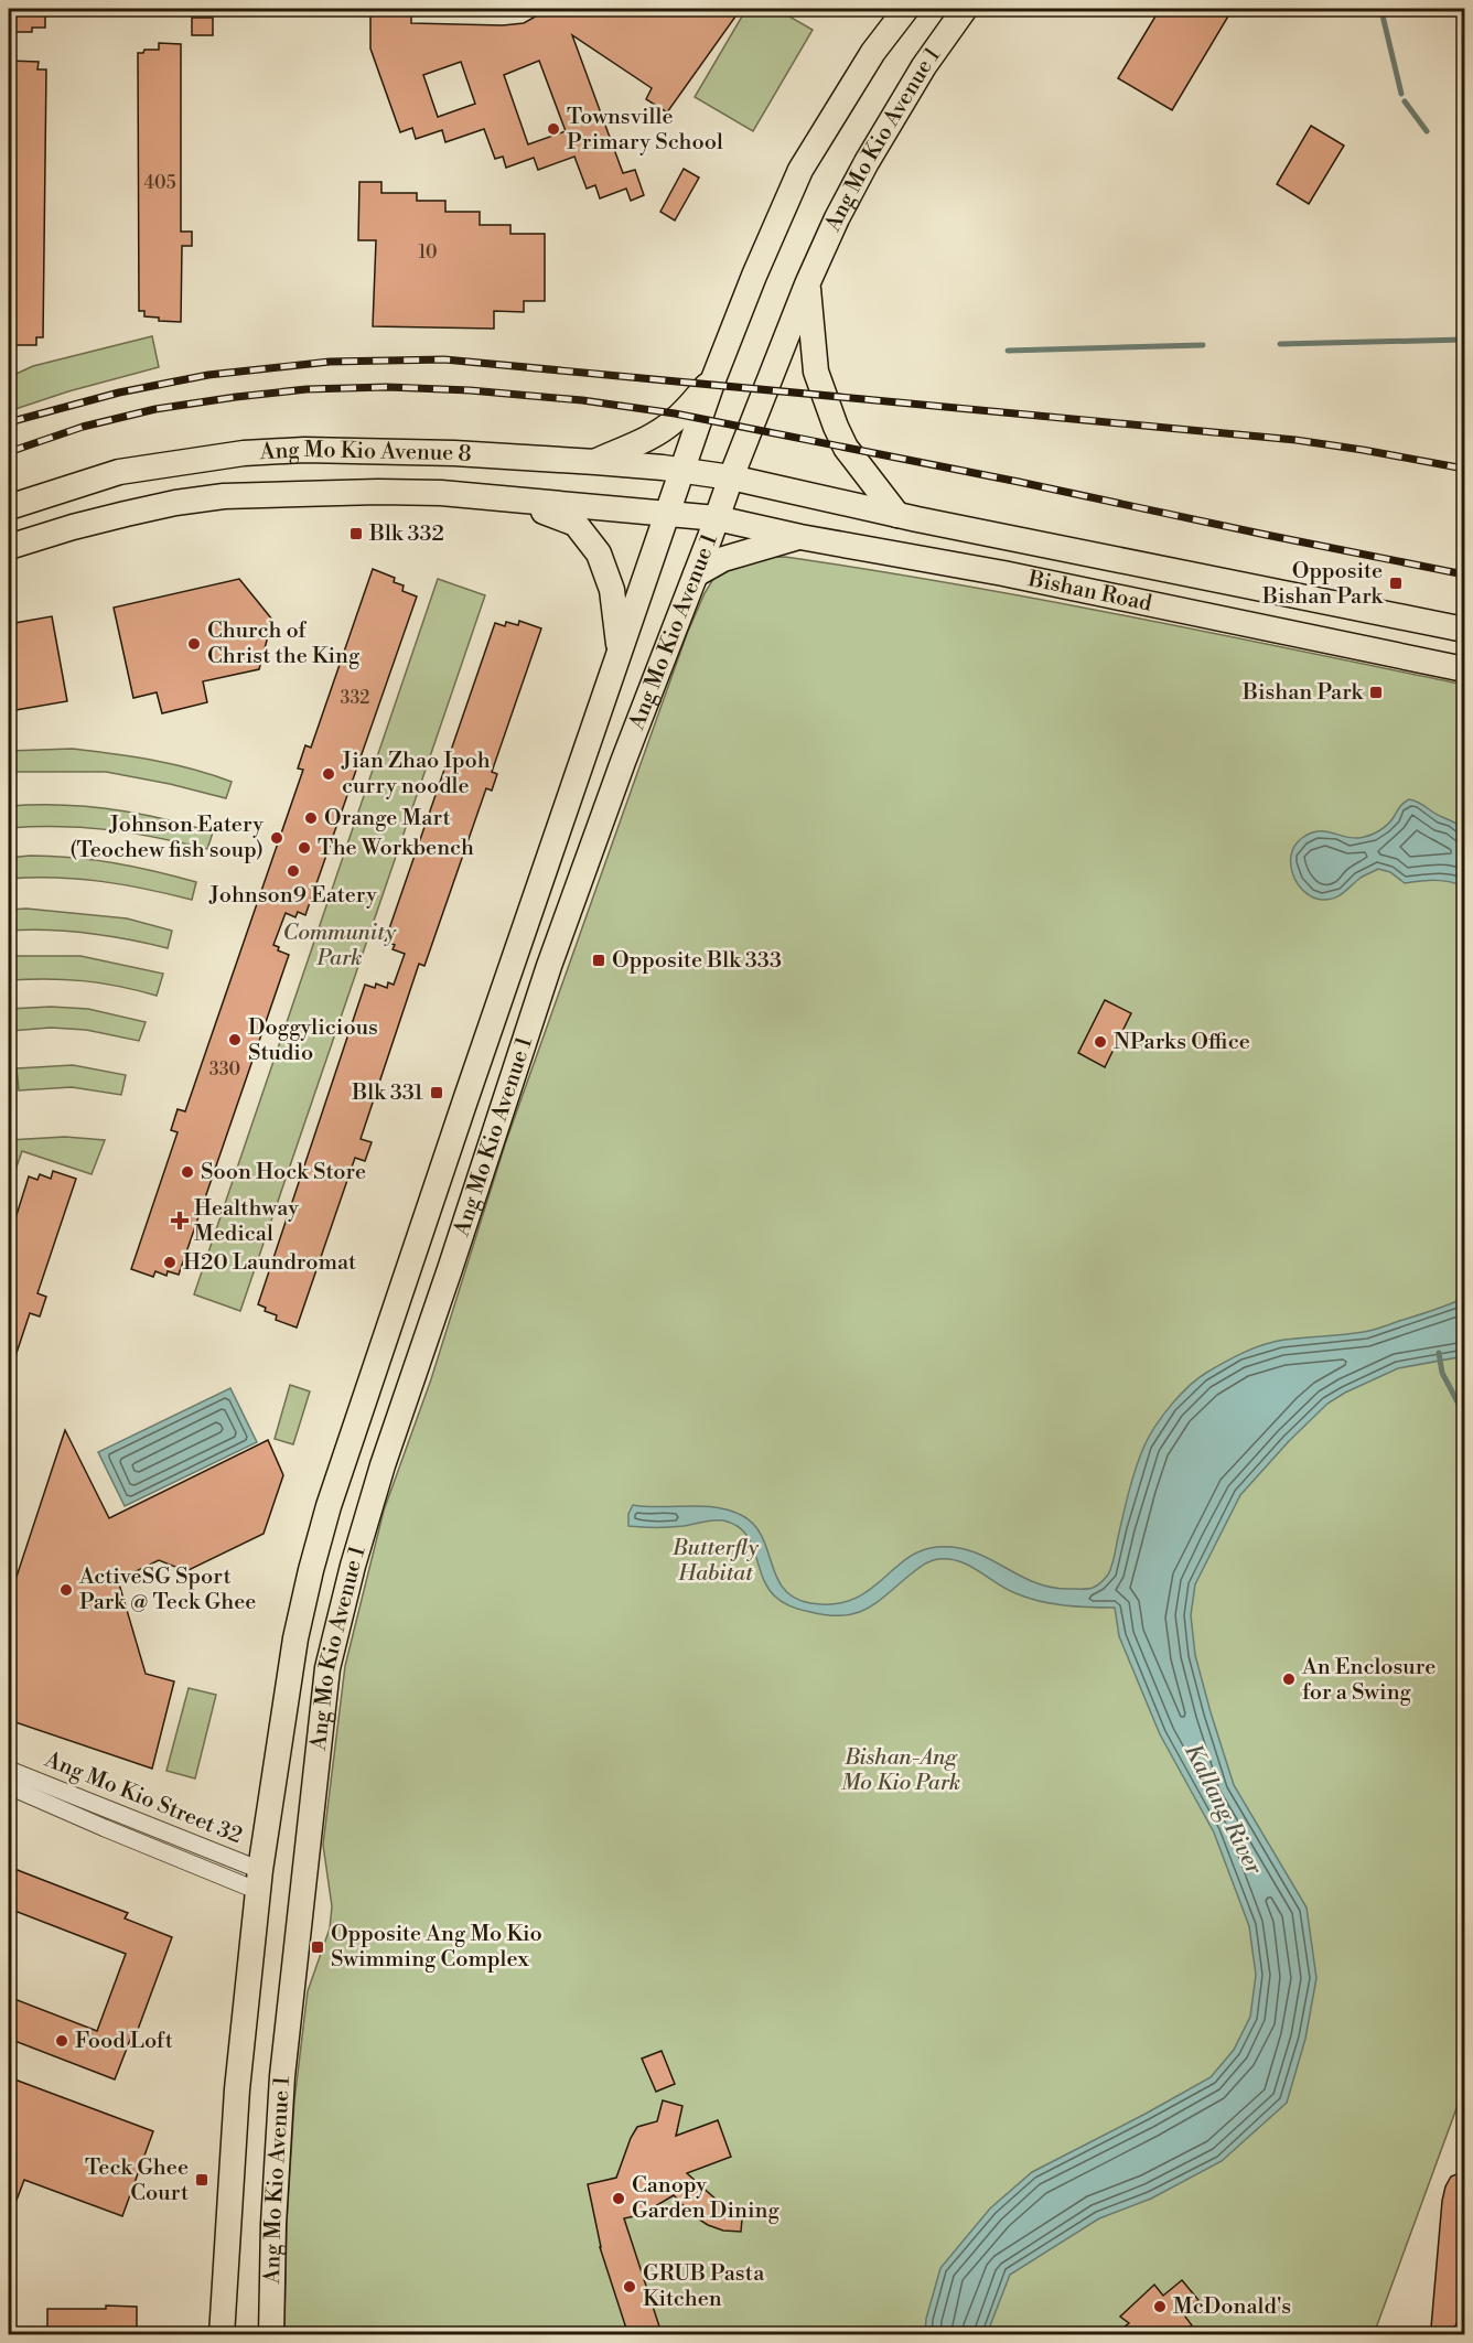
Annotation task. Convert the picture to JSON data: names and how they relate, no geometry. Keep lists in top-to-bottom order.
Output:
{
  "streets": {
    "main road": ["Ang Mo Kio Avenue 1", "Ang Mo Kio Avenue 8", "Bishan Road"],
    "street": ["Ang Mo Kio Street 32"]
  },
  "crossings": [
    ["Ang Mo Kio Avenue 1", "Ang Mo Kio Avenue 8"],
    ["Ang Mo Kio Avenue 1", "Bishan Road"],
    ["Ang Mo Kio Avenue 1", "Ang Mo Kio Street 32"],
    ["Ang Mo Kio Avenue 8", "Bishan Road"]
  ],
  "water": ["Kallang River"],
  "parks": ["Community Park", "Butterfly Habitat", "Bishan-Ang Mo Kio Park"],
  "places": {
    "other": [
      "Townsville Primary School",
      "Church of Christ the King",
      "Jian Zhao Ipoh curry noodle",
      "Orange Mart",
      "Johnson Eatery (Teochew fish soup)",
      "The Workbench",
      "Johnson9 Eatery",
      "Doggylicious Studio",
      "NParks Office",
      "Soon Hock Store",
      "H20 Laundromat",
      "ActiveSG Sport Park @ Teck Ghee",
      "An Enclosure for a Swing",
      "Food Loft",
      "Canopy Garden Dining",
      "GRUB Pasta Kitchen",
      "McDonald's"
    ],
    "transit": [
      "Blk 332",
      "Opposite Bishan Park",
      "Bishan Park",
      "Opposite Blk 333",
      "Blk 331",
      "Opposite Ang Mo Kio Swimming Complex",
      "Teck Ghee Court"
    ],
    "health": ["Healthway Medical"]
  },
  "house_numbers": [
    "405",
    "10",
    "332",
    "330"
  ]
}
